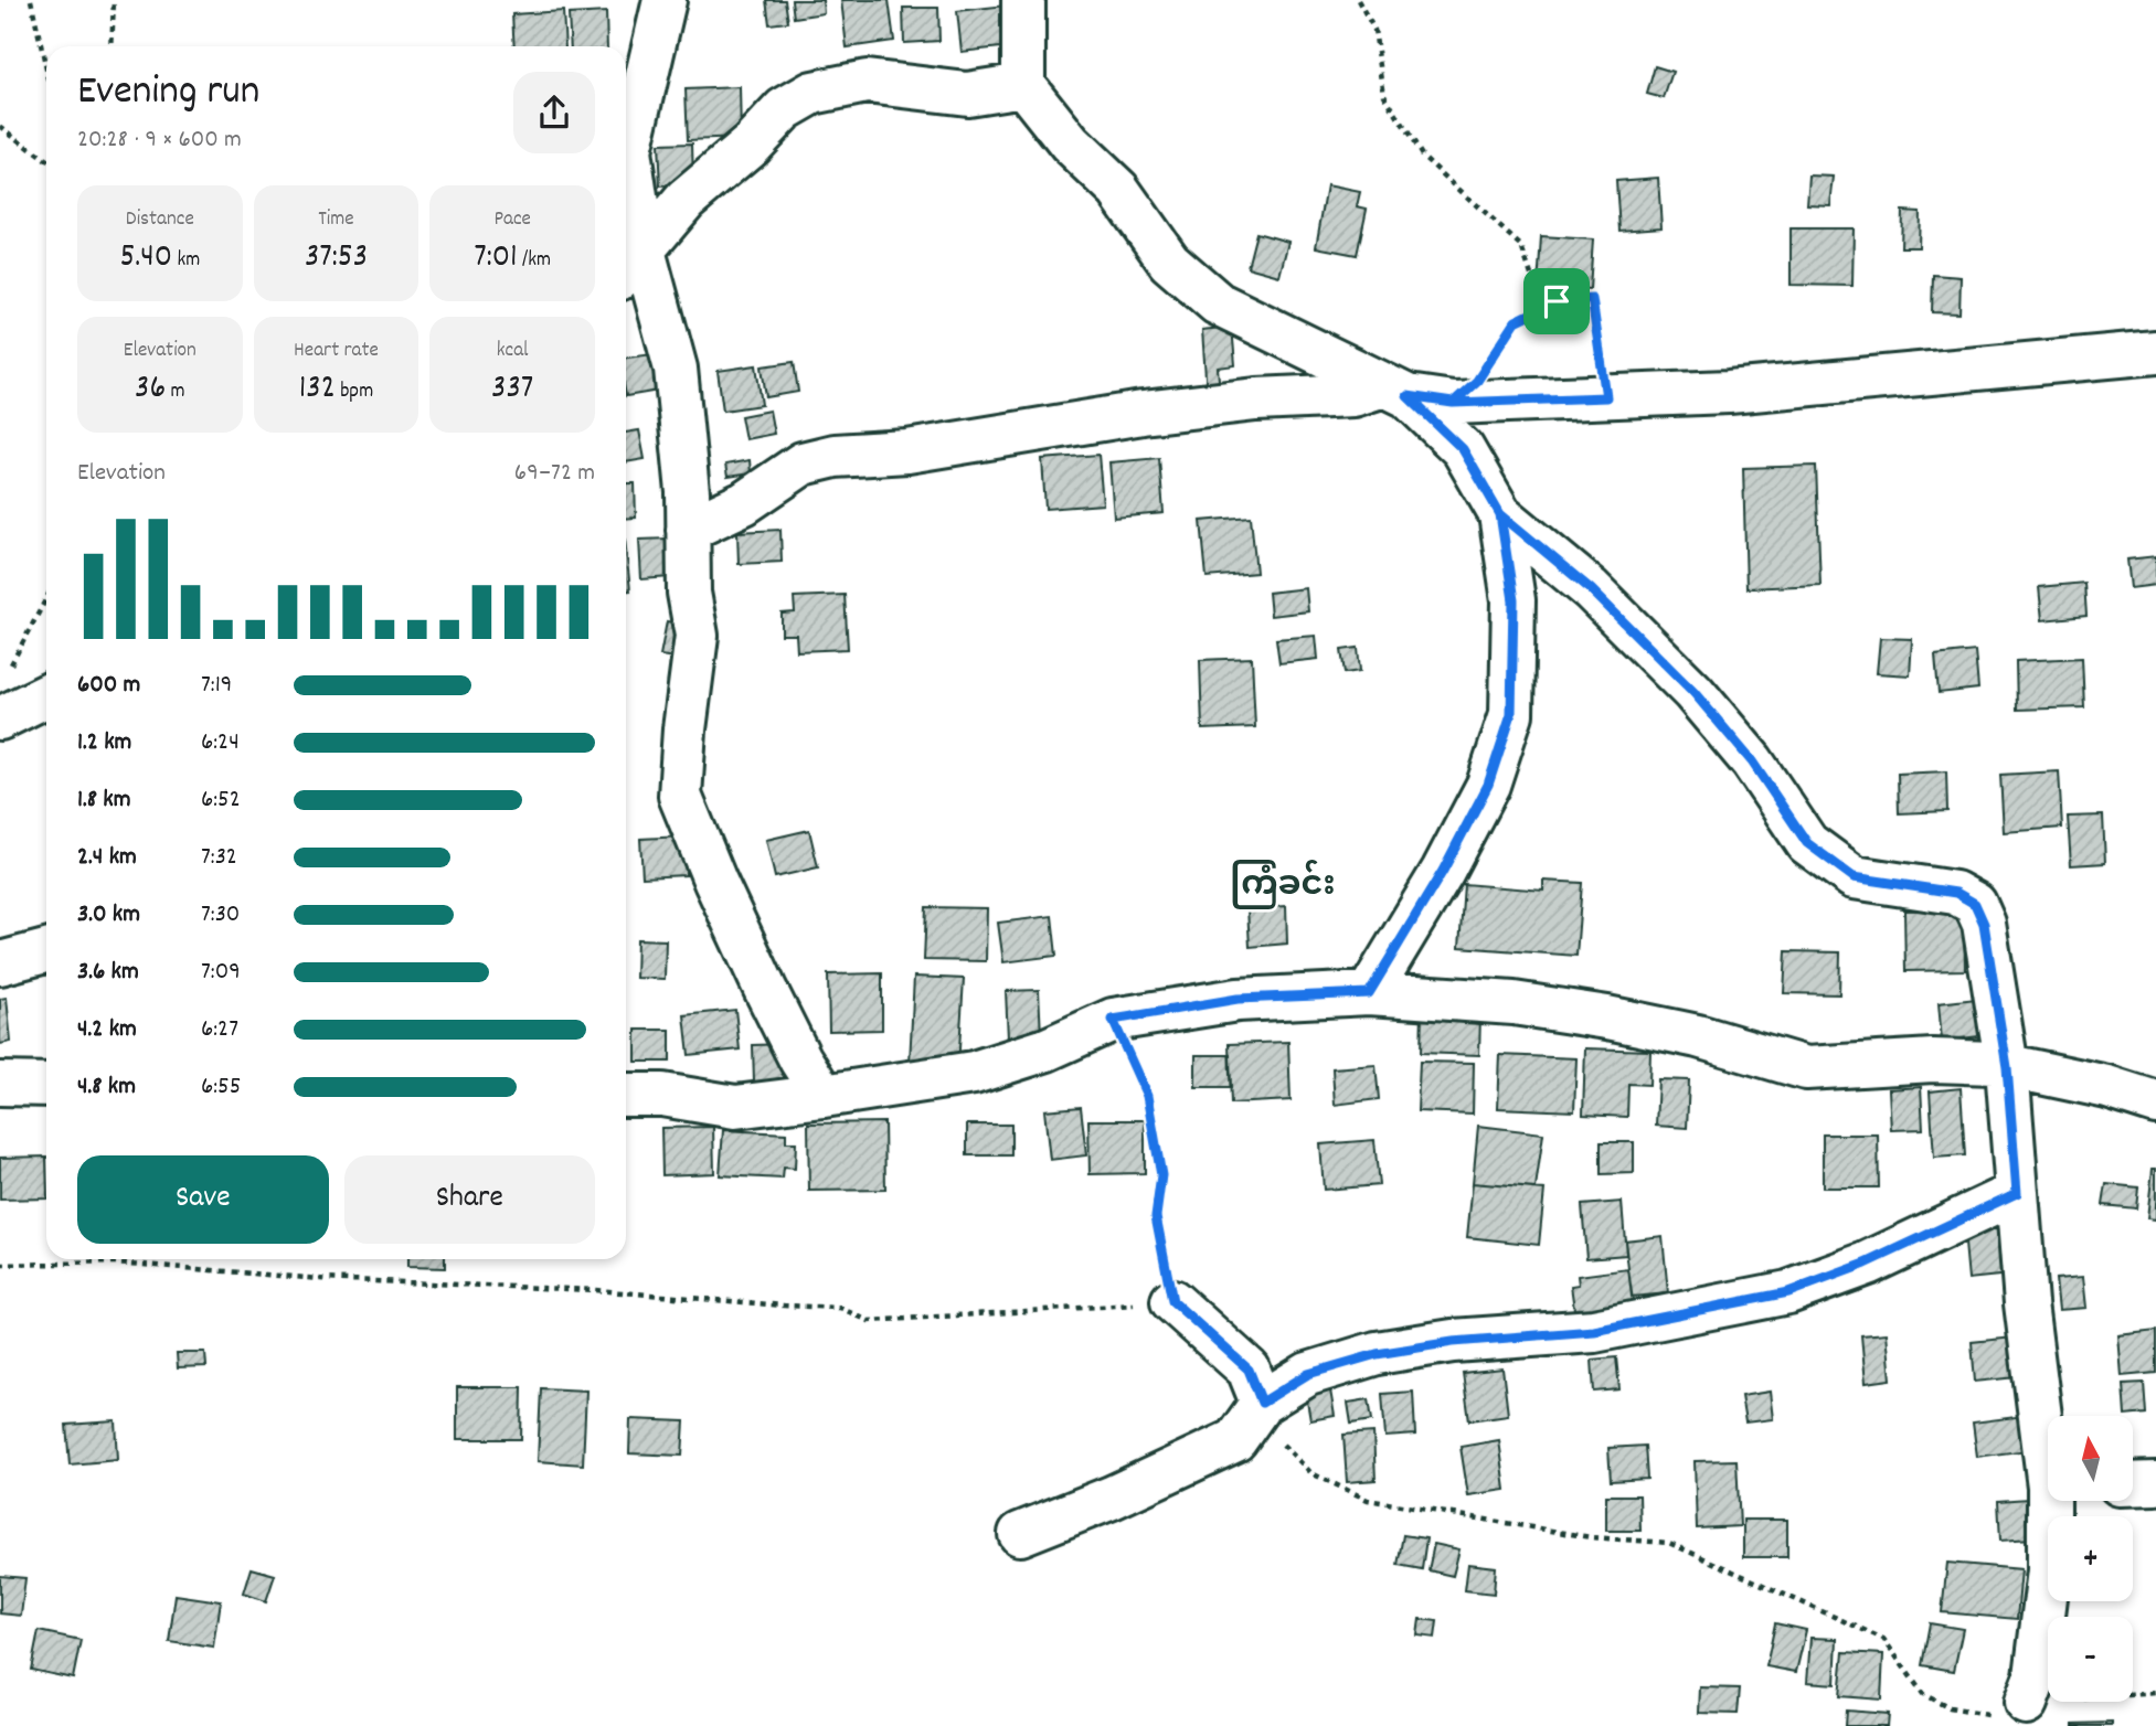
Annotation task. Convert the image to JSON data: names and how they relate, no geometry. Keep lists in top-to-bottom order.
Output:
{
  "districts": ["ကြံခင်း"],
  "north": "top",
  "page": {
    "heading": ["Evening run", "20:28 · 9 × 600 m"],
    "stats": [
      ["Distance", "5.40 km"],
      ["Time", "37:53"],
      ["Pace", "7:01 /km"],
      ["Elevation", "36 m"],
      ["Heart rate", "132 bpm"],
      ["kcal", "337"]
    ],
    "chart": ["Elevation", "69–72 m"],
    "list": [
      {
        "name": "600 m",
        "note": "7:19"
      },
      {
        "name": "1.2 km",
        "note": "6:24"
      },
      {
        "name": "1.8 km",
        "note": "6:52"
      },
      {
        "name": "2.4 km",
        "note": "7:32"
      },
      {
        "name": "3.0 km",
        "note": "7:30"
      },
      {
        "name": "3.6 km",
        "note": "7:09"
      },
      {
        "name": "4.2 km",
        "note": "6:27"
      },
      {
        "name": "4.8 km",
        "note": "6:55"
      }
    ],
    "buttons": ["Save", "Share"],
    "map_buttons": ["+", "−"]
  }
}
